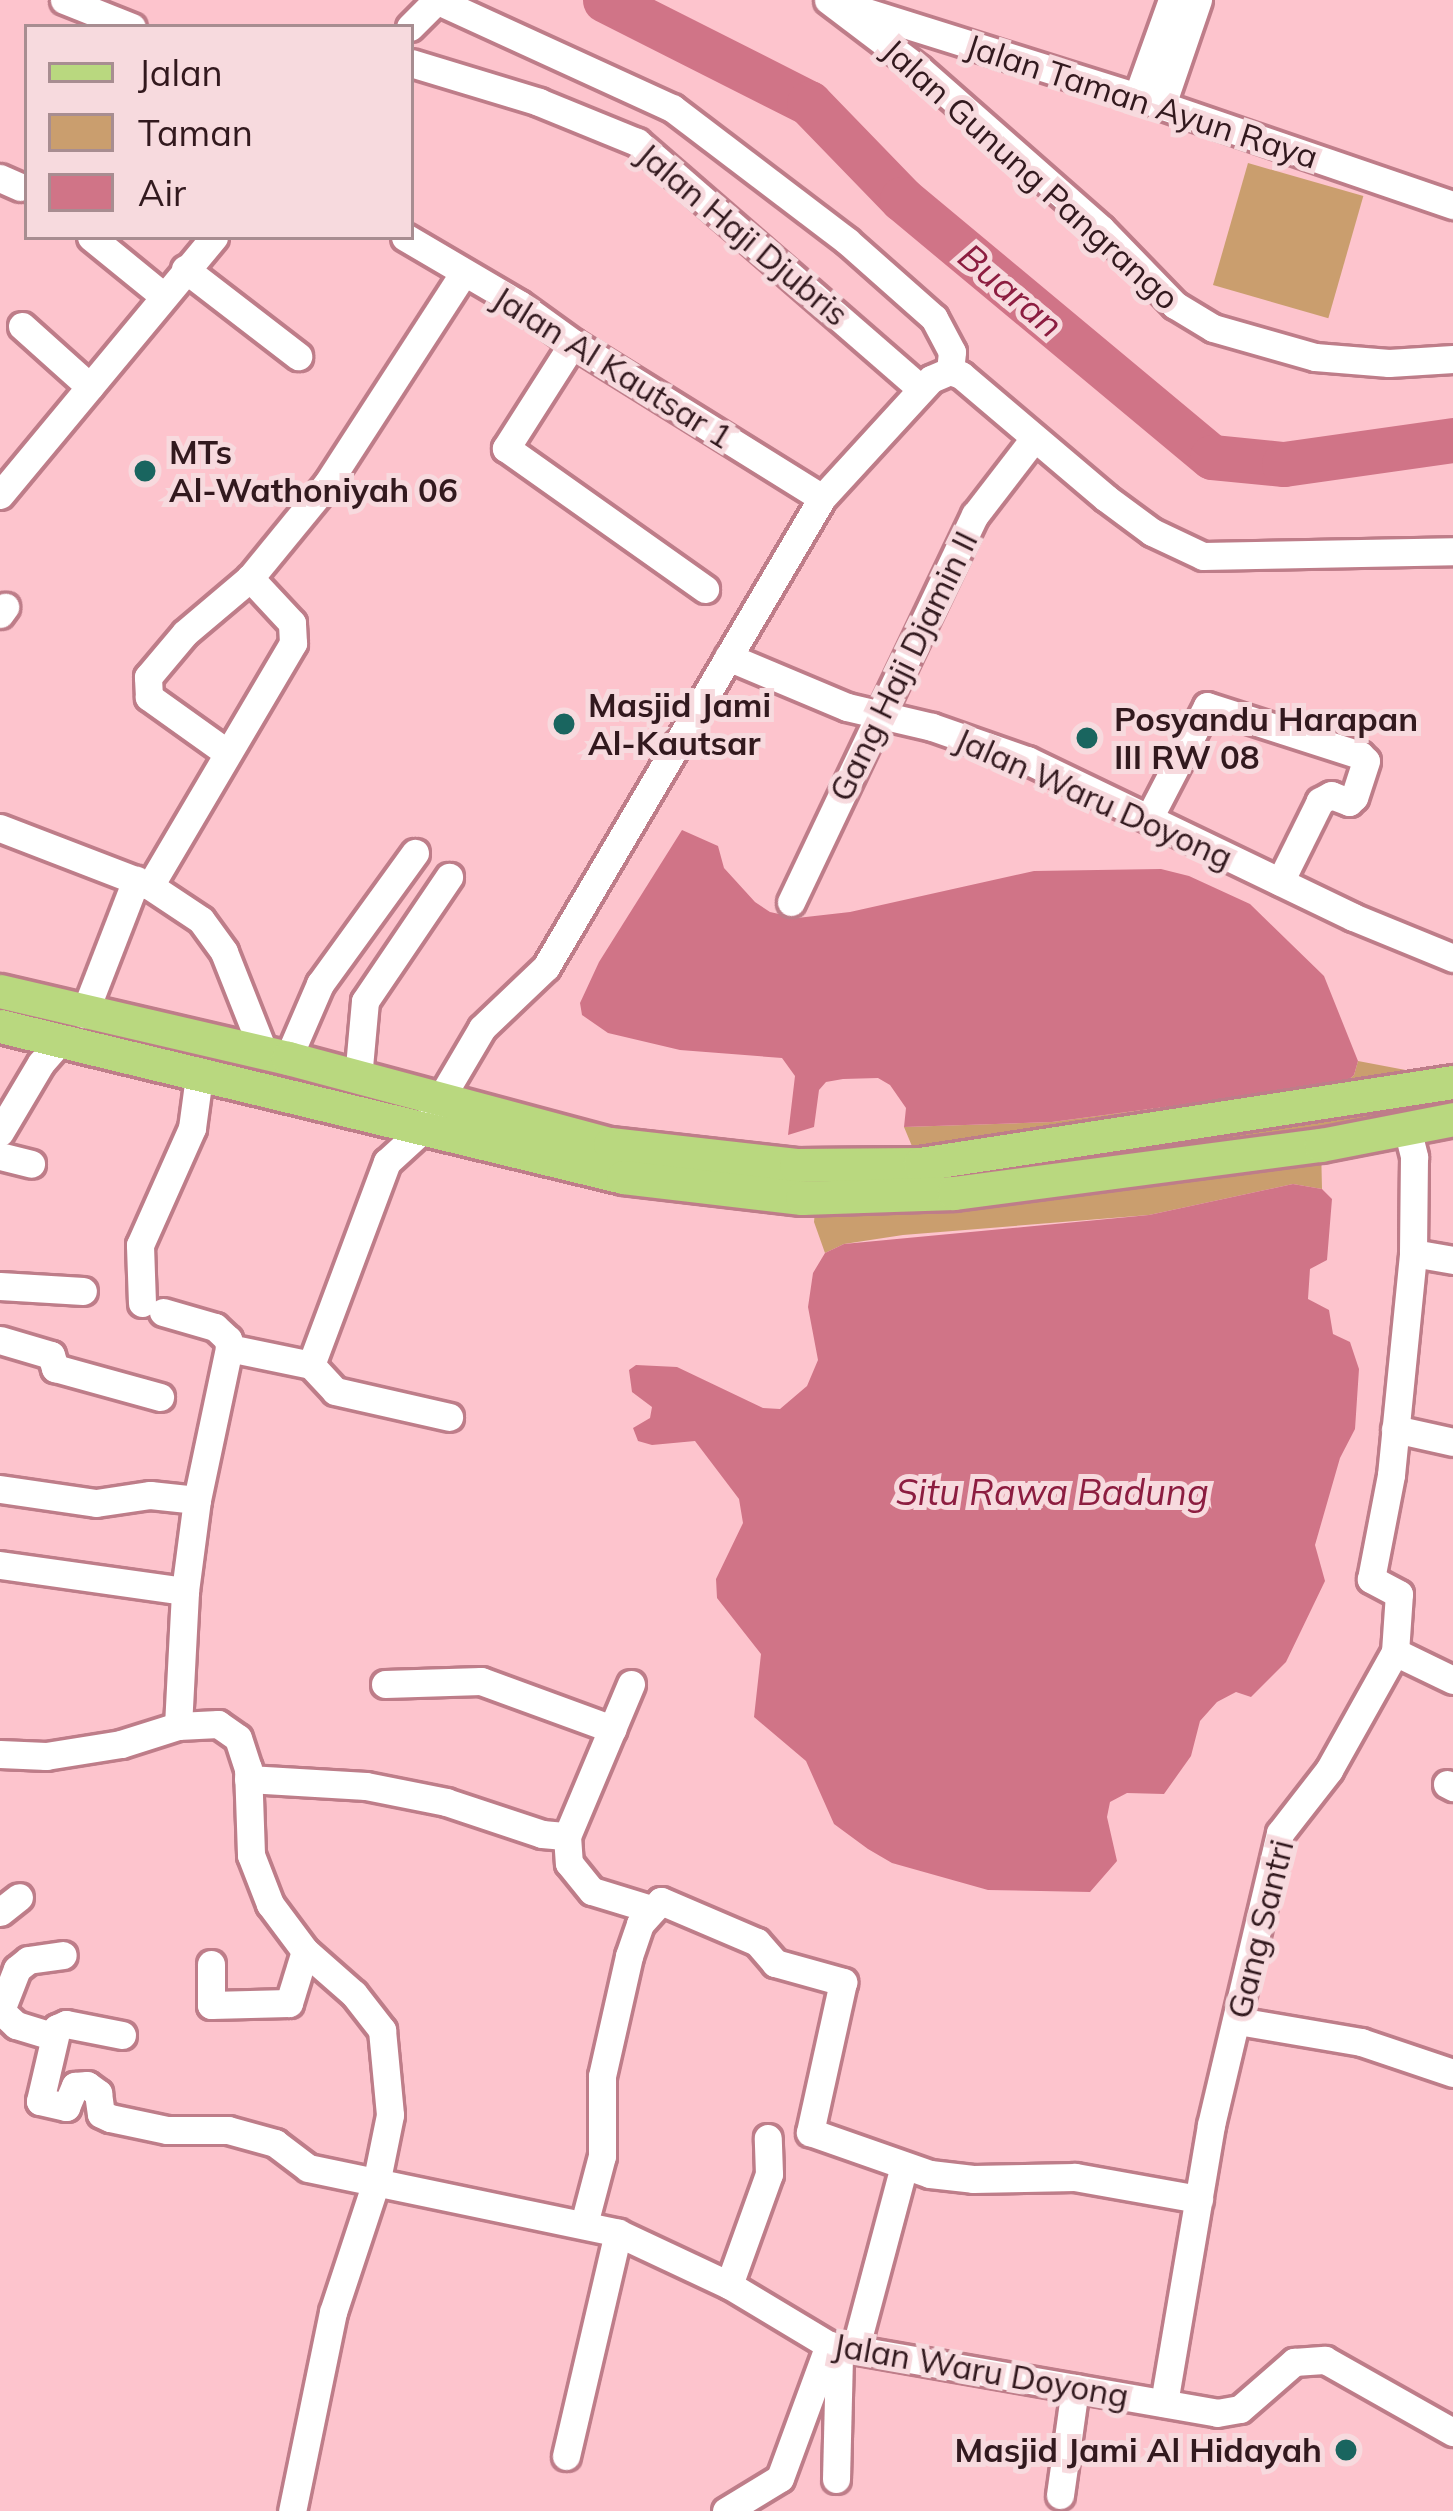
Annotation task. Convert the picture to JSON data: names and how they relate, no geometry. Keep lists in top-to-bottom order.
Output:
{
  "streets": {
    "street": [
      "Jalan Taman Ayun Raya",
      "Jalan Gunung Pangrango",
      "Jalan Haji Djubris",
      "Jalan Al Kautsar 1",
      "Gang Haji Djamin II",
      "Jalan Waru Doyong",
      "Gang Santri"
    ]
  },
  "crossings": [
    ["Jalan Taman Ayun Raya", "Jalan Gunung Pangrango"],
    ["Jalan Haji Djubris", "Gang Haji Djamin II"],
    ["Gang Haji Djamin II", "Jalan Waru Doyong"],
    ["Jalan Waru Doyong", "Gang Santri"]
  ],
  "water": ["Buaran", "Situ Rawa Badung"],
  "places": [
    "MTs Al-Wathoniyah 06",
    "Masjid Jami Al-Kautsar",
    "Posyandu Harapan III RW 08",
    "Masjid Jami Al Hidayah"
  ],
  "legend": ["Jalan", "Taman", "Air"]
}
